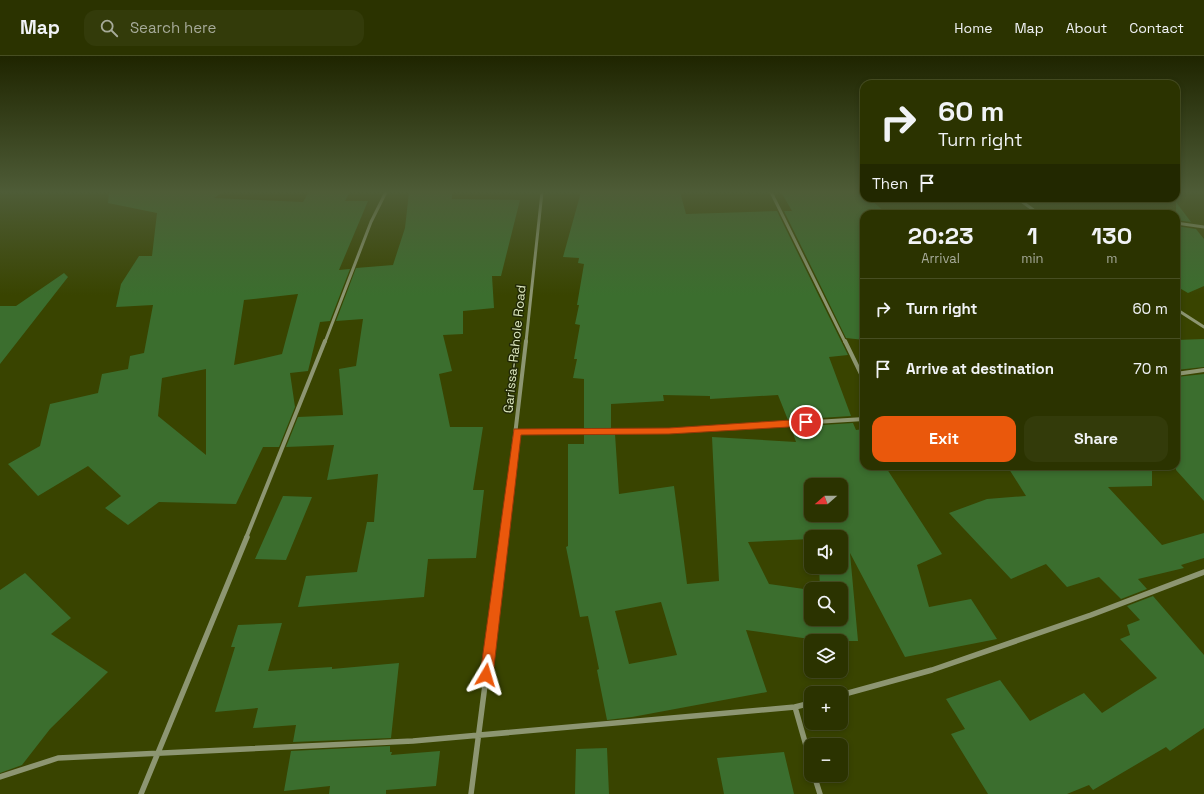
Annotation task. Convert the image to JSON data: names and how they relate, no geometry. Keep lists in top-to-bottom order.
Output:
{
  "streets": {
    "street": ["Garissa-Rahole Road"]
  },
  "north": "left",
  "page": {
    "header": "Map",
    "search": "Search here",
    "nav": [
      "Home",
      "Map",
      "About",
      "Contact"
    ],
    "turn": ["60 m", "Turn right"],
    "then": "Then",
    "eta": [
      "20:23",
      "Arrival",
      "1",
      "min",
      "130",
      "m"
    ],
    "list": [
      {
        "name": "Turn right",
        "value": "60 m"
      },
      {
        "name": "Arrive at destination",
        "value": "70 m"
      }
    ],
    "buttons": ["Exit", "Share"],
    "map_buttons": ["+", "−"]
  }
}
